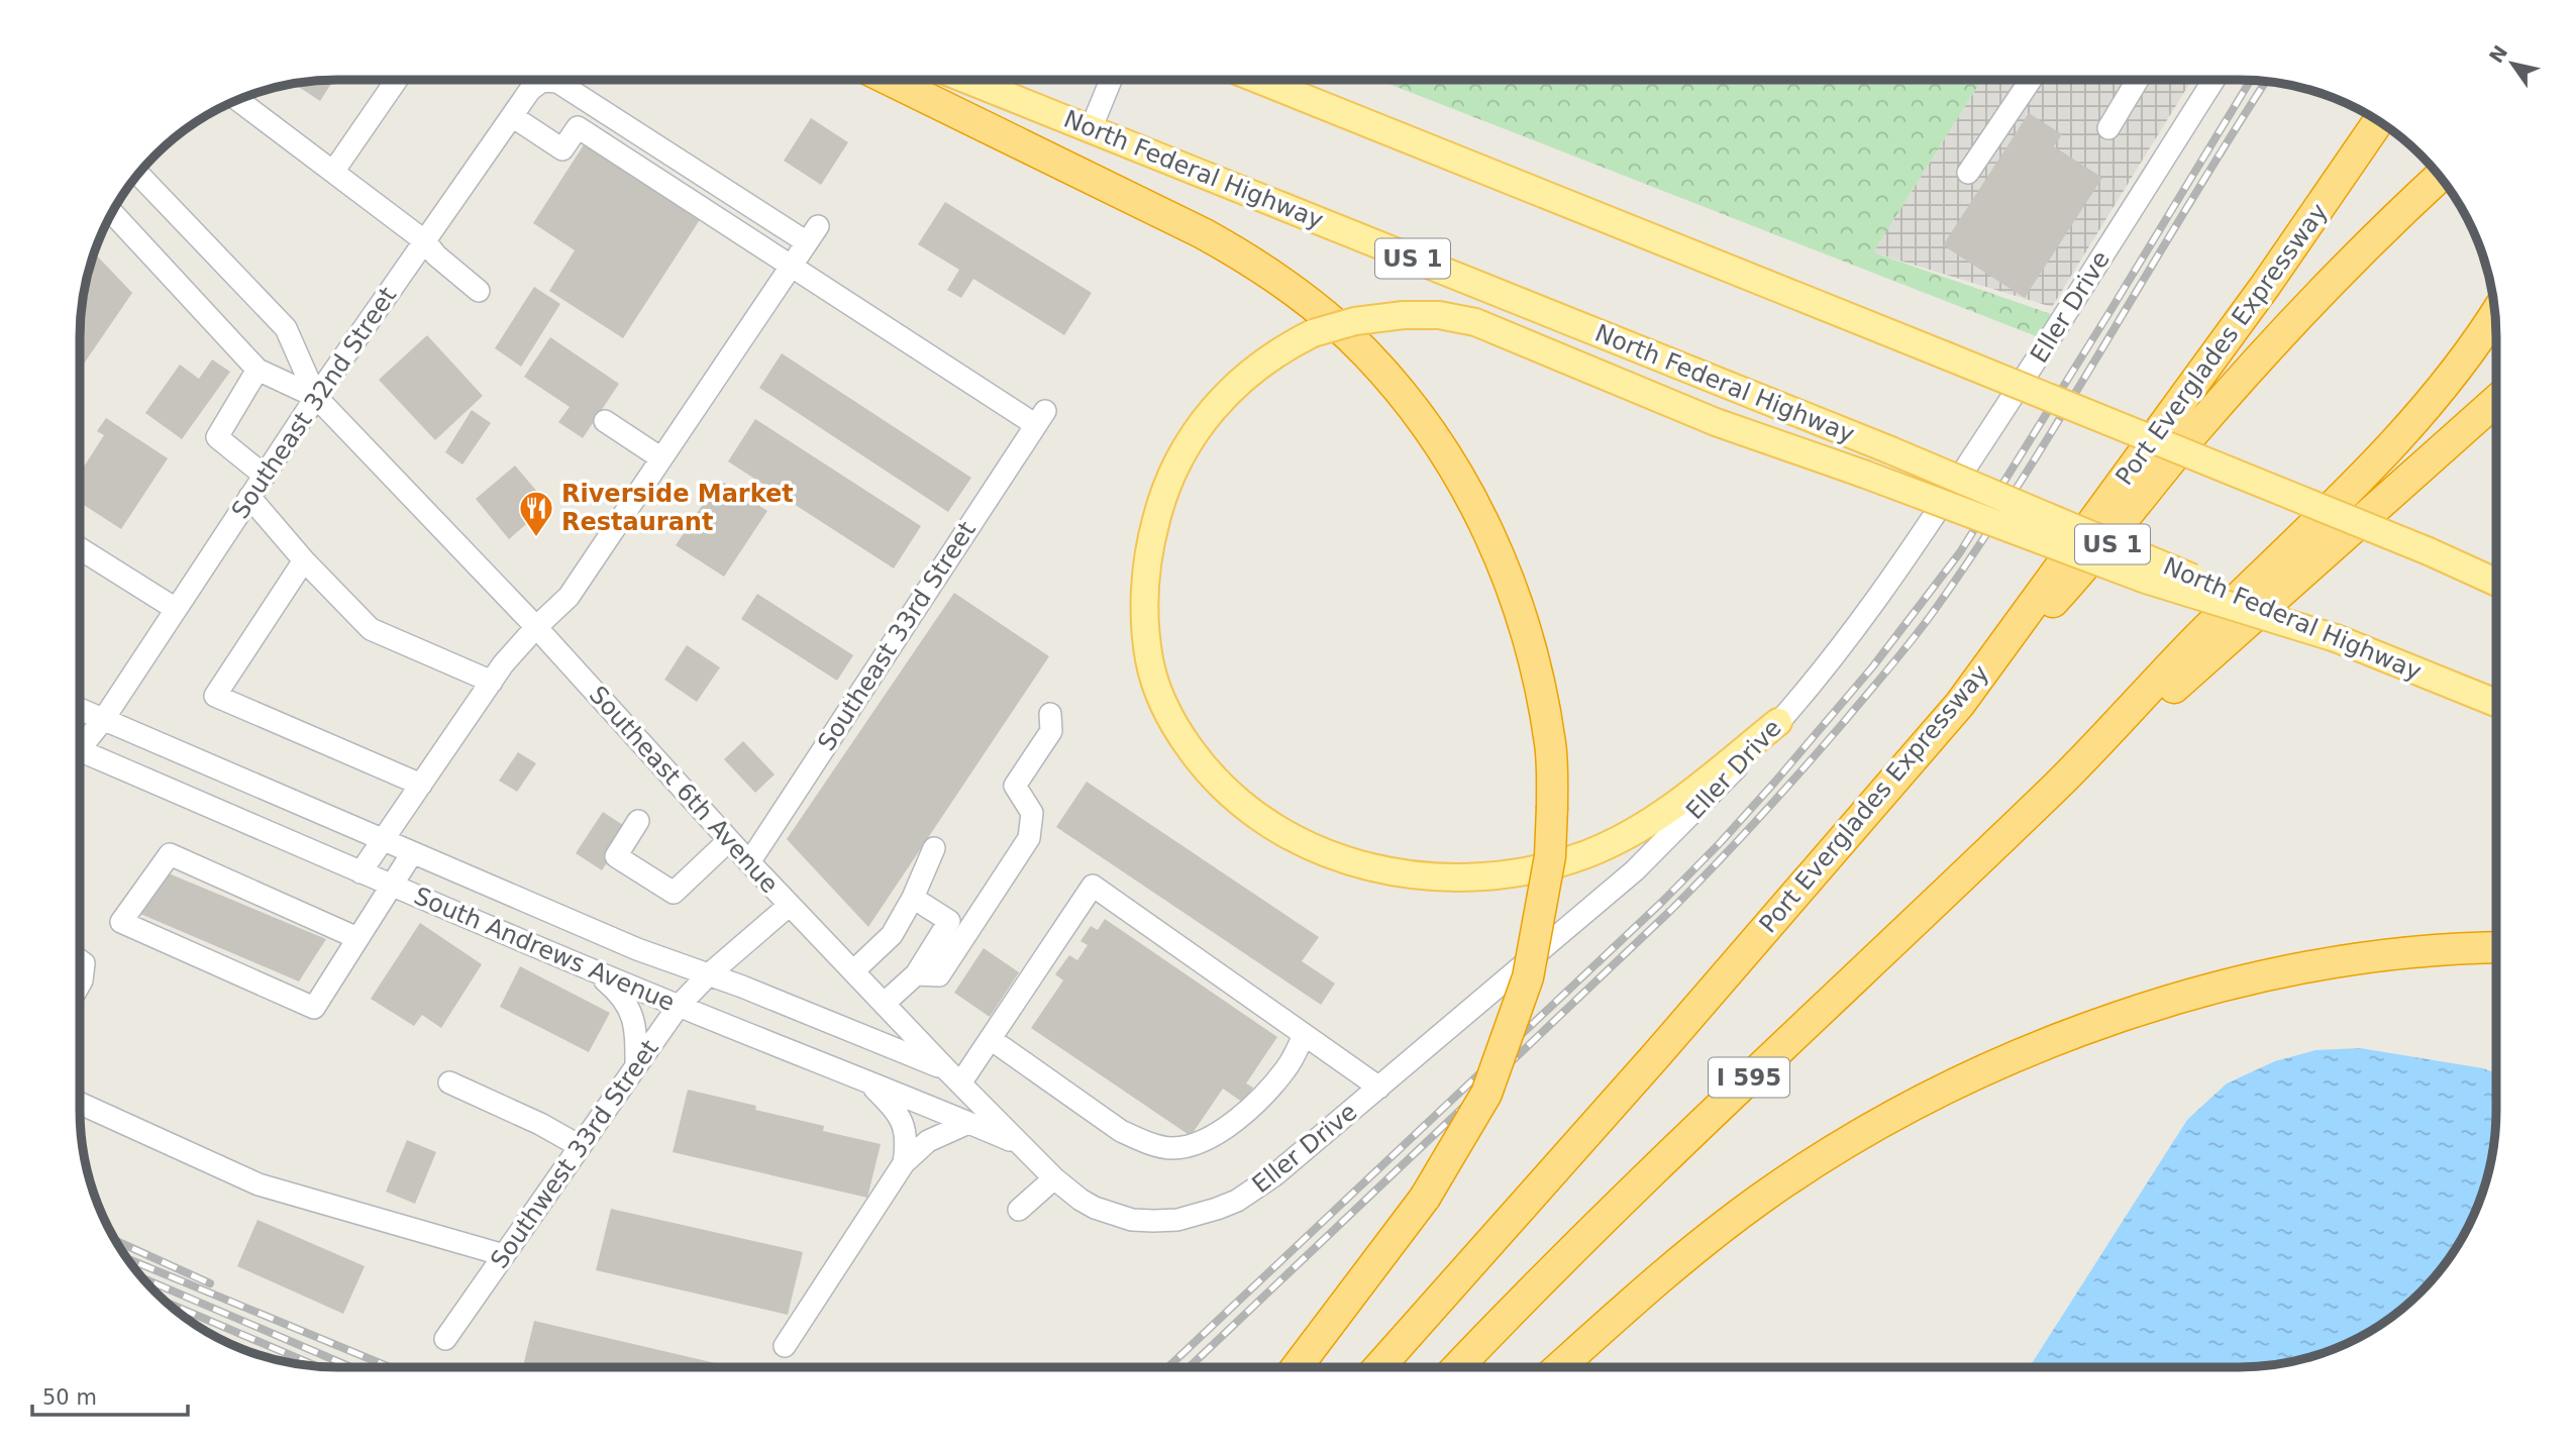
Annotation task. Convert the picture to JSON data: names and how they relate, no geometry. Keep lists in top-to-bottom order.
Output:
{
  "streets": {
    "highway": ["Port Everglades Expressway", "I 595"],
    "main road": ["North Federal Highway", "US 1"],
    "street": [
      "Eller Drive",
      "Southeast 32nd Street",
      "Southeast 33rd Street",
      "Southeast 6th Avenue",
      "South Andrews Avenue",
      "Southwest 33rd Street"
    ]
  },
  "crossings": [
    ["Eller Drive", "Southeast 6th Avenue"],
    ["Southeast 32nd Street", "Southeast 33rd Street"],
    ["Southeast 32nd Street", "Southeast 6th Avenue"],
    ["Southeast 32nd Street", "South Andrews Avenue"],
    ["Southeast 33rd Street", "Southeast 6th Avenue"],
    ["Southeast 6th Avenue", "South Andrews Avenue"],
    ["Southeast 6th Avenue", "Southwest 33rd Street"],
    ["South Andrews Avenue", "Southwest 33rd Street"]
  ],
  "places": {
    "restaurant": ["Riverside Market Restaurant"]
  },
  "scale_bar": "50 m",
  "north": "top left"
}
